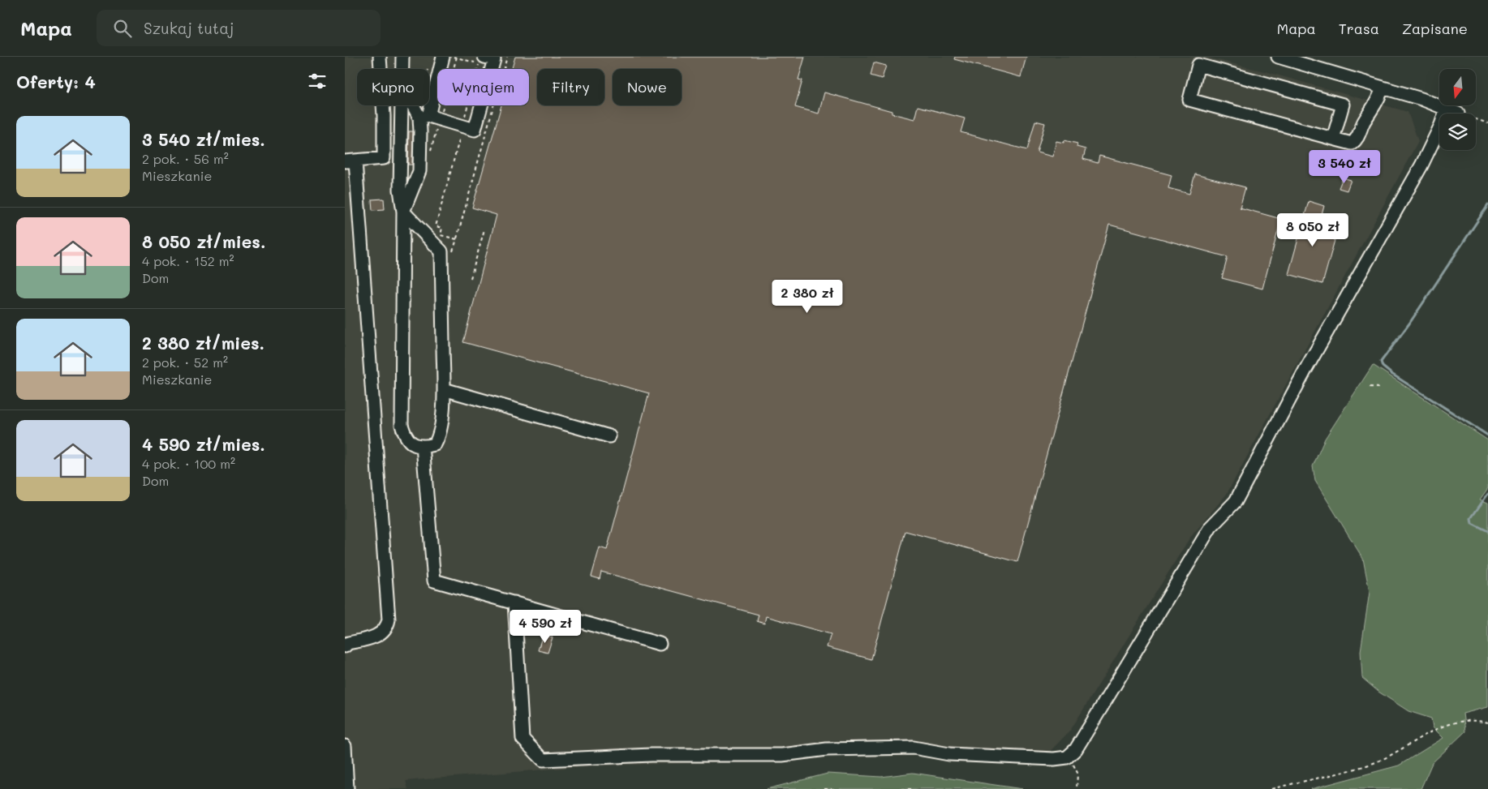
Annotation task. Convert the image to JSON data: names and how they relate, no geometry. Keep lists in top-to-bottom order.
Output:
{
  "north": "bottom",
  "page": {
    "header": "Mapa",
    "search": "Szukaj tutaj",
    "nav": ["Mapa", "Trasa", "Zapisane"],
    "heading": "Oferty: 4",
    "chip": [
      "Kupno",
      "Wynajem",
      "Filtry",
      "Nowe"
    ],
    "list": [
      {
        "name": "3 540 zł/mies.",
        "note": "2 pok. · 56 m² · Mieszkanie"
      },
      {
        "name": "8 050 zł/mies.",
        "note": "4 pok. · 152 m² · Dom"
      },
      {
        "name": "2 380 zł/mies.",
        "note": "2 pok. · 52 m² · Mieszkanie"
      },
      {
        "name": "4 590 zł/mies.",
        "note": "4 pok. · 100 m² · Dom"
      }
    ],
    "price": [
      "3 540 zł",
      "8 050 zł",
      "2 380 zł",
      "4 590 zł"
    ]
  }
}
